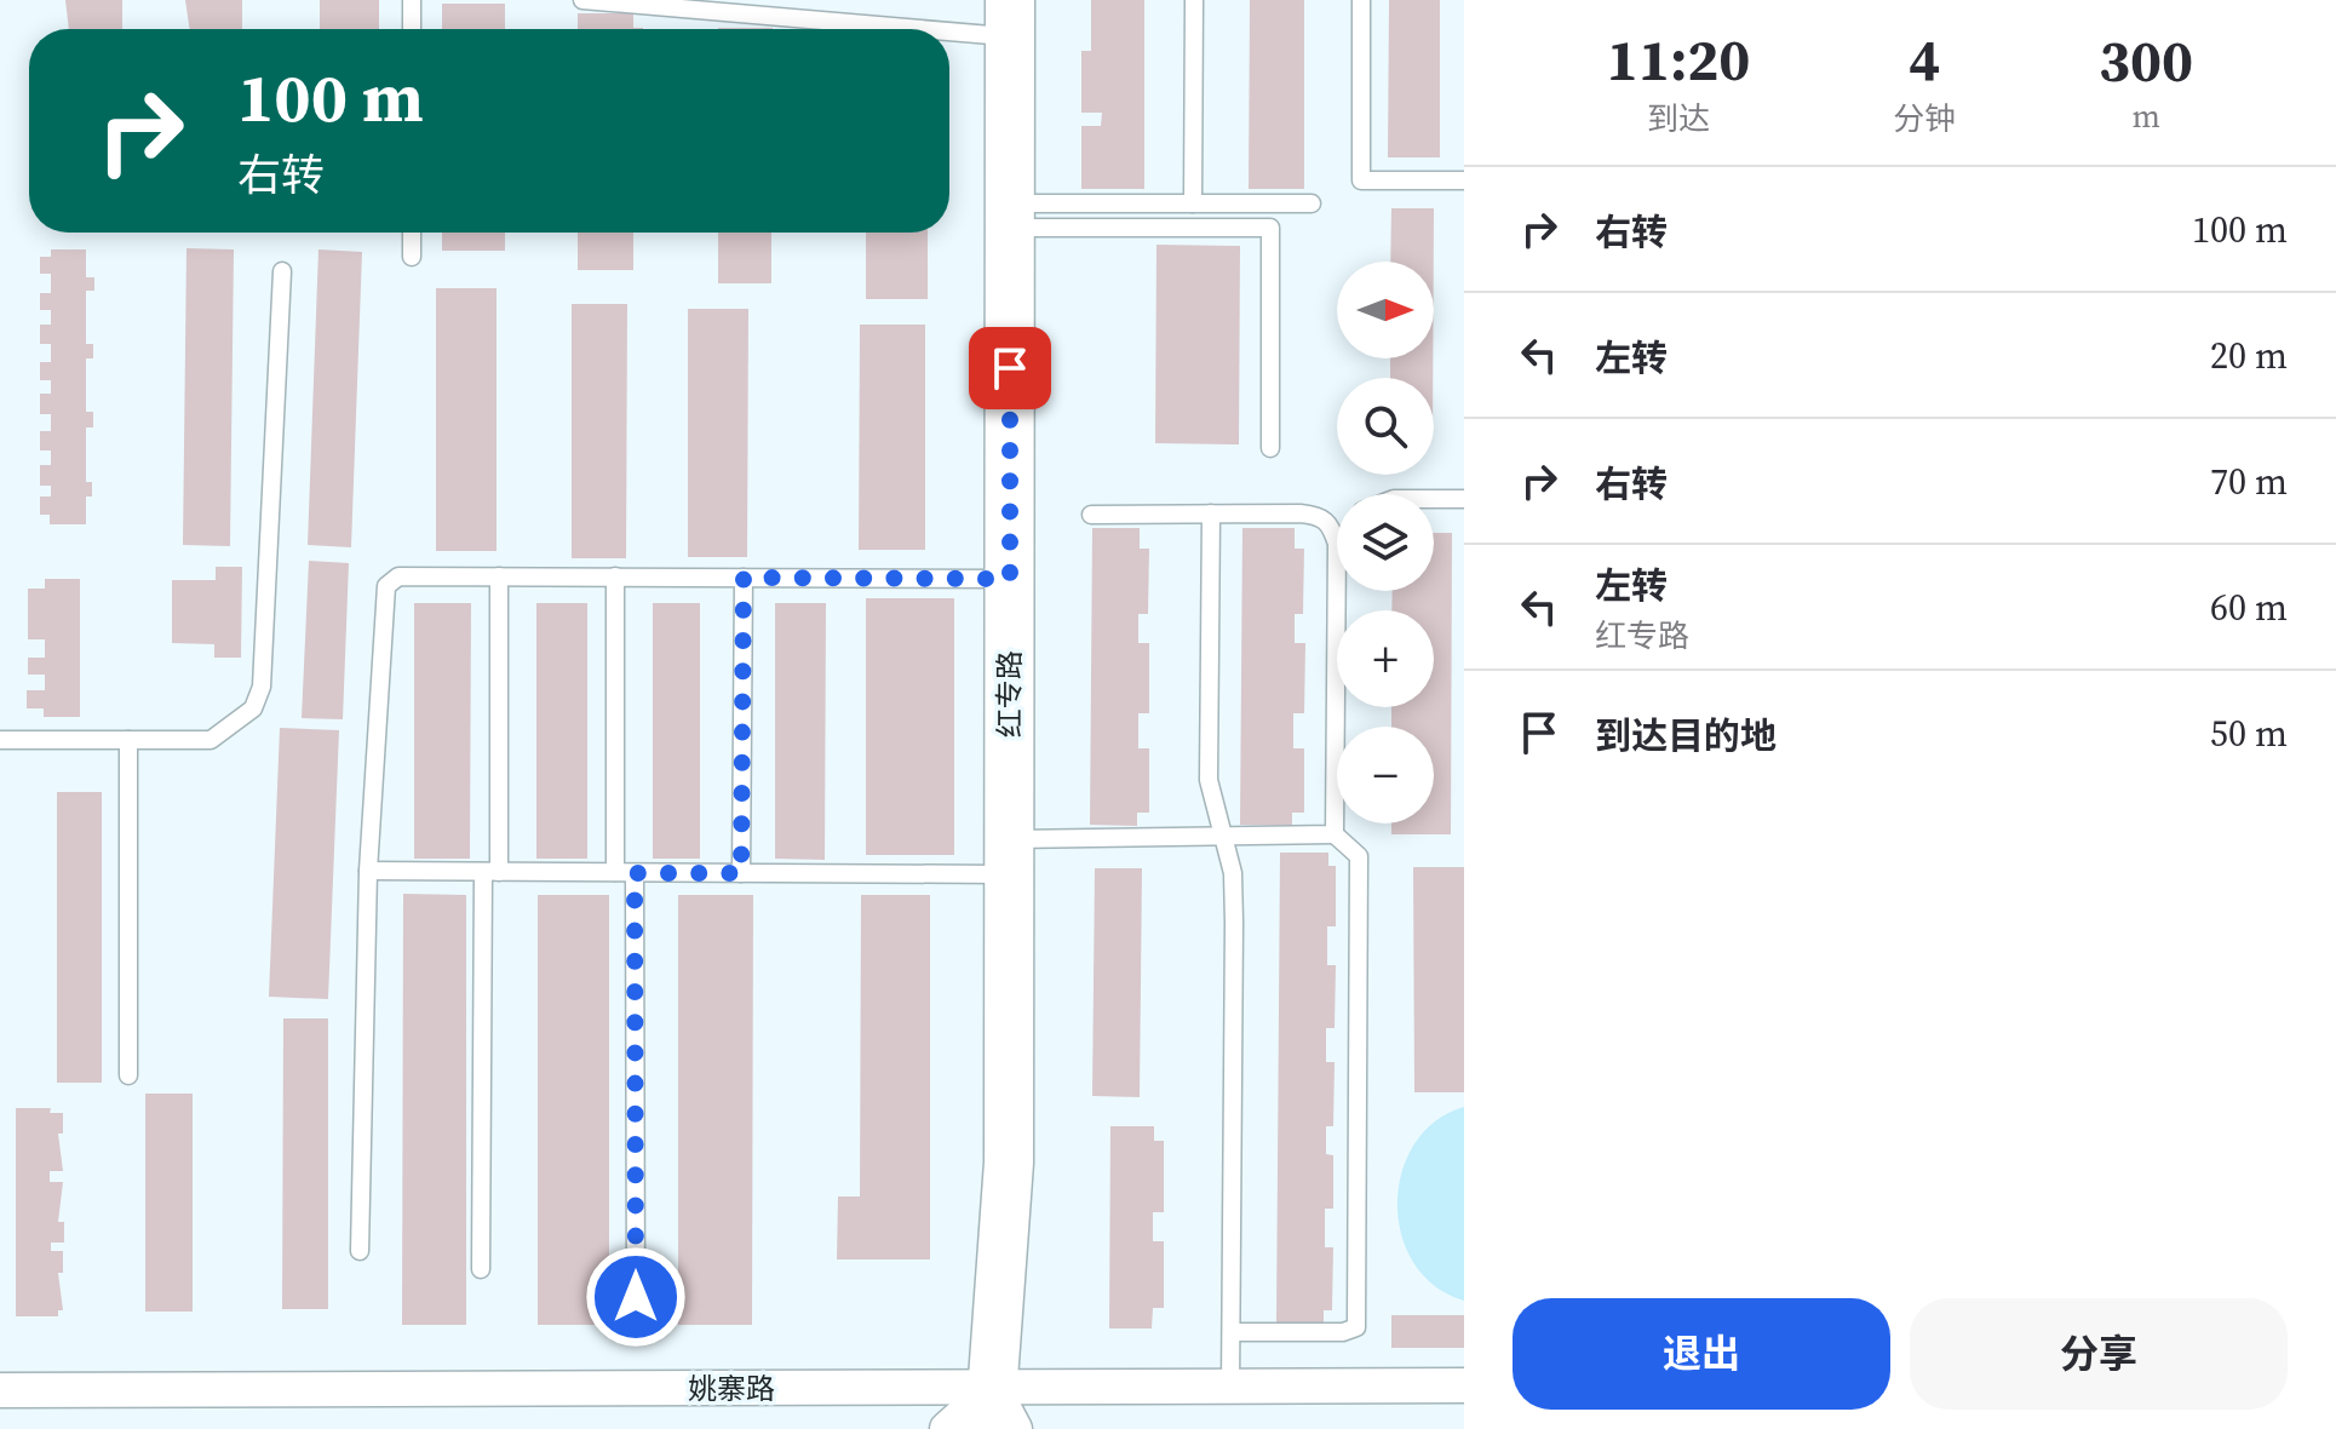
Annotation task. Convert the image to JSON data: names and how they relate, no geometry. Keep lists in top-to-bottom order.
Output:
{
  "streets": {
    "street": ["红专路", "姚寨路"]
  },
  "crossings": [
    ["红专路", "姚寨路"]
  ],
  "north": "right",
  "page": {
    "eta": [
      "11:20",
      "到达",
      "4",
      "分钟",
      "300",
      "m"
    ],
    "turn": ["100 m", "右转"],
    "list": [
      {
        "name": "右转",
        "value": "100 m"
      },
      {
        "name": "左转",
        "value": "20 m"
      },
      {
        "name": "右转",
        "value": "70 m"
      },
      {
        "name": "左转",
        "note": "红专路",
        "value": "60 m"
      },
      {
        "name": "到达目的地",
        "value": "50 m"
      }
    ],
    "map_buttons": ["+", "−"],
    "buttons": ["退出", "分享"]
  }
}
